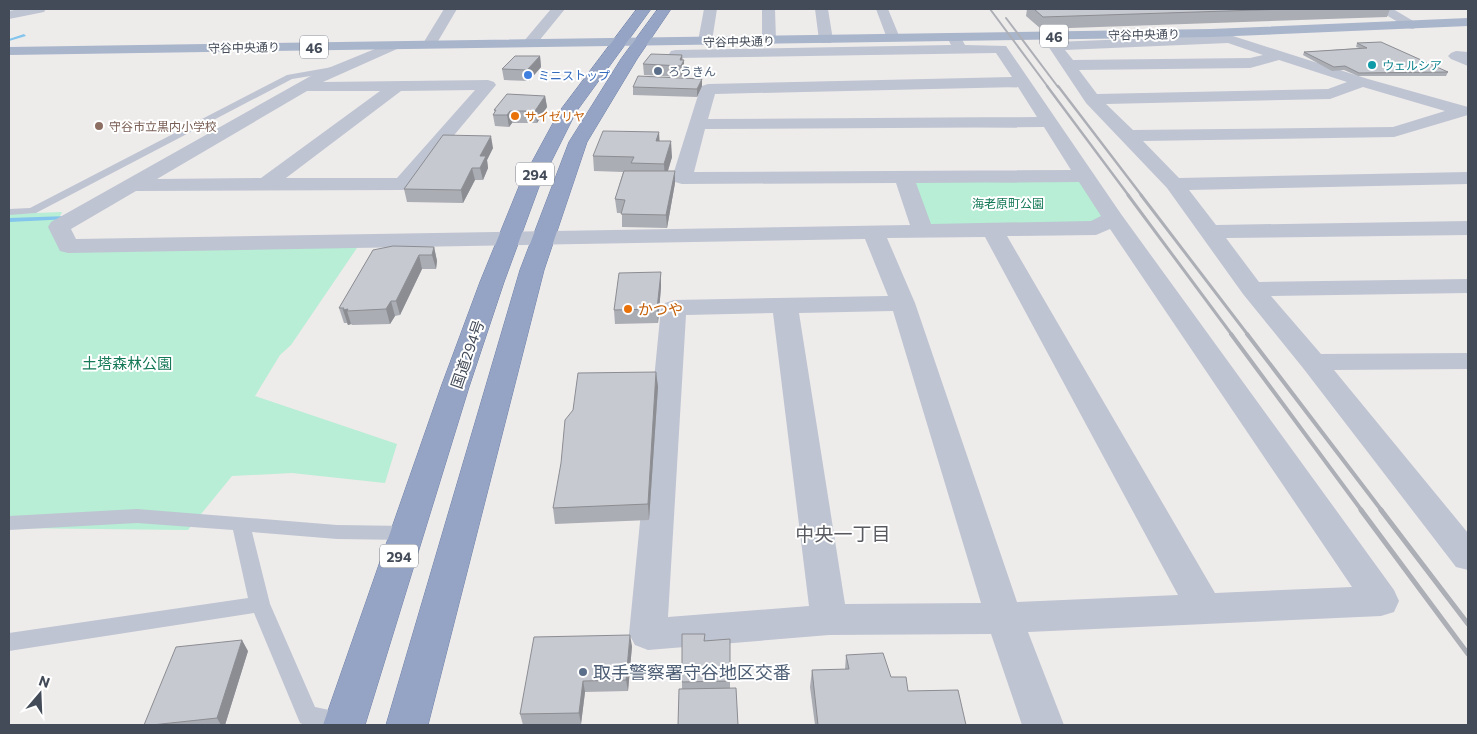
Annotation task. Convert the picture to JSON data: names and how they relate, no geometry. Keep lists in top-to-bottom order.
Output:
{
  "streets": {
    "highway": ["294", "国道294号"],
    "main road": ["守谷中央通り", "46"]
  },
  "crossings": [
    ["守谷中央通り", "294"],
    ["守谷中央通り", "国道294号"]
  ],
  "districts": ["中央一丁目"],
  "parks": ["海老原町公園", "土塔森林公園"],
  "places": [
    "ウェルシア",
    "ろうきん",
    "ミニストップ",
    "サイゼリヤ",
    "守谷市立黒内小学校",
    "かつや",
    "取手警察署守谷地区交番"
  ],
  "north": "top"
}
